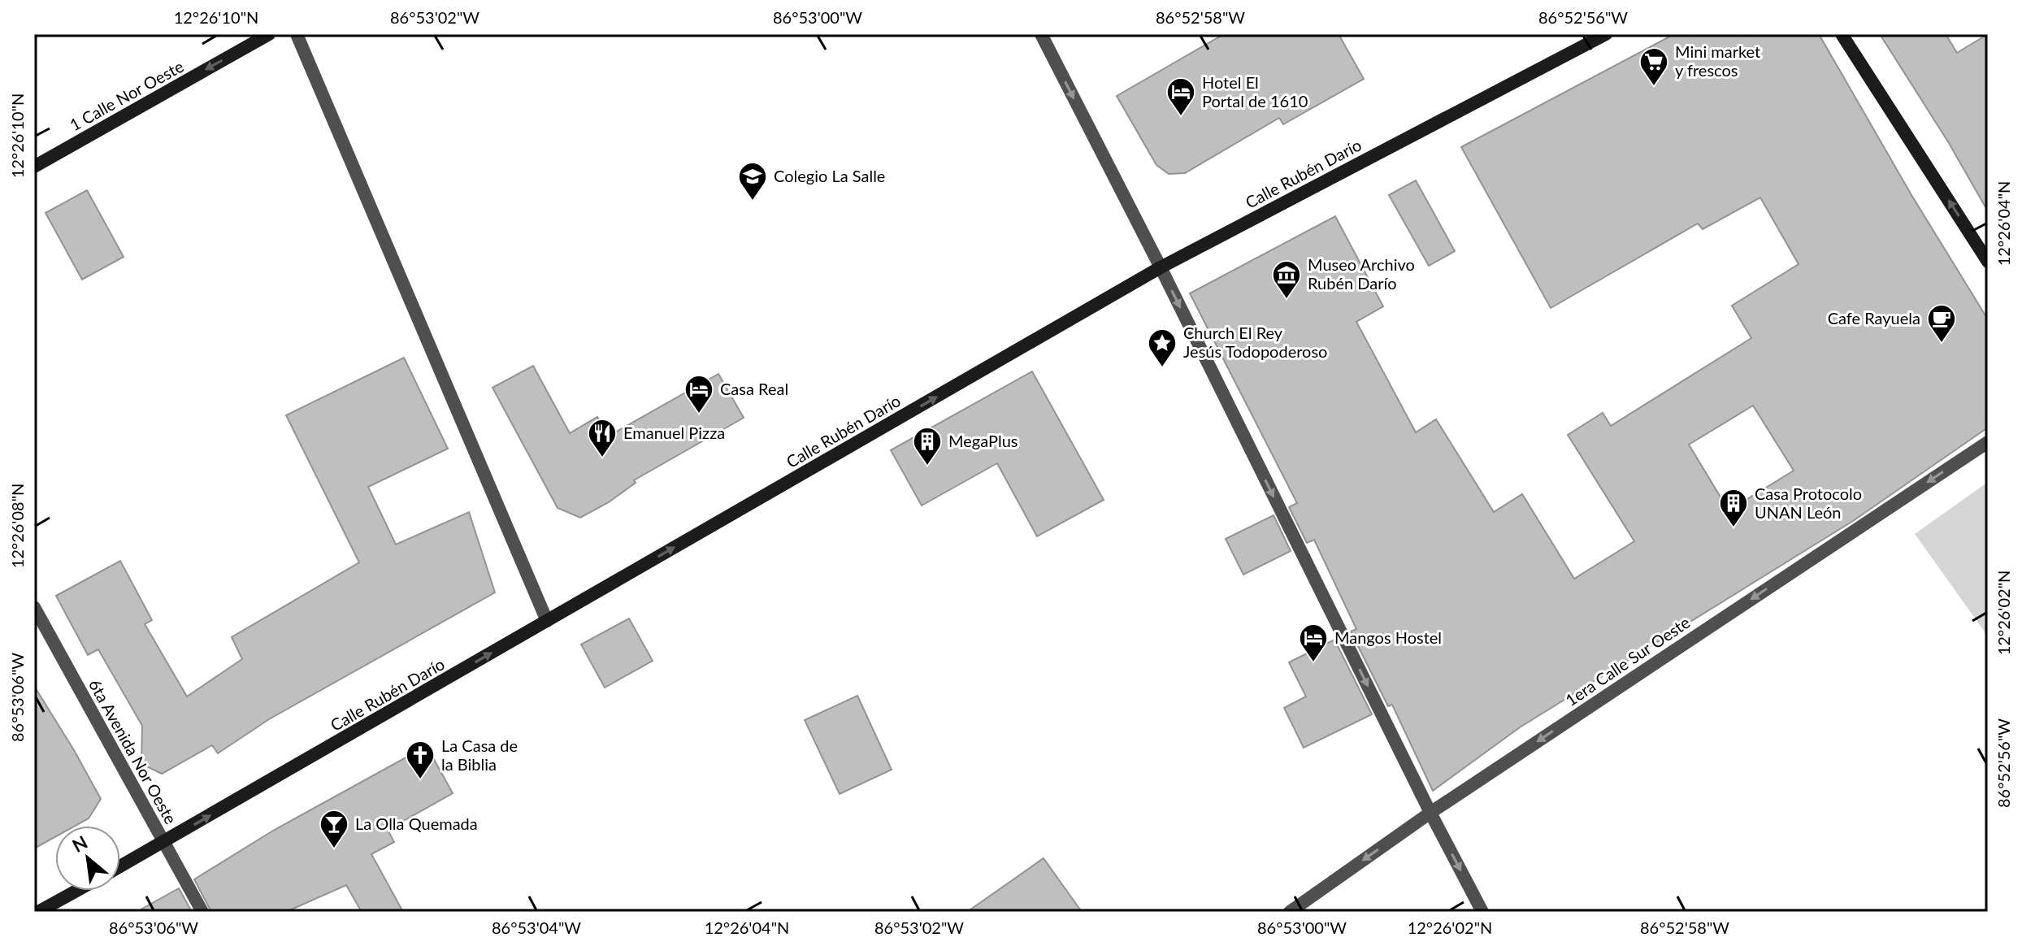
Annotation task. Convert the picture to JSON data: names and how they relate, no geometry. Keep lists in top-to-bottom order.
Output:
{
  "streets": {
    "street": [
      "1 Calle Nor Oeste",
      "Calle Rubén Darío",
      "1era Calle Sur Oeste",
      "6ta Avenida Nor Oeste"
    ]
  },
  "crossings": [
    ["Calle Rubén Darío", "6ta Avenida Nor Oeste"]
  ],
  "one_way": ["1 Calle Nor Oeste", "Calle Rubén Darío", "1era Calle Sur Oeste"],
  "places": {
    "supermarket": ["Mini market y frescos"],
    "hotel": ["Hotel El Portal de 1610", "Casa Real", "Mangos Hostel"],
    "school or university": ["Colegio La Salle"],
    "museum": ["Museo Archivo Rubén Darío"],
    "cafe": ["Cafe Rayuela"],
    "place": ["Church El Rey Jesús Todopoderoso"],
    "restaurant": ["Emanuel Pizza"],
    "building": ["MegaPlus", "Casa Protocolo UNAN León"],
    "church": ["La Casa de la Biblia"],
    "bar": ["La Olla Quemada"]
  },
  "north": "top left",
  "coordinates": [
    "12°26'10\"N",
    "86°53'02\"W",
    "86°53'00\"W",
    "86°52'58\"W",
    "86°52'56\"W",
    "12°26'04\"N",
    "12°26'08\"N",
    "12°26'02\"N",
    "86°53'06\"W",
    "86°53'04\"W"
  ]
}
